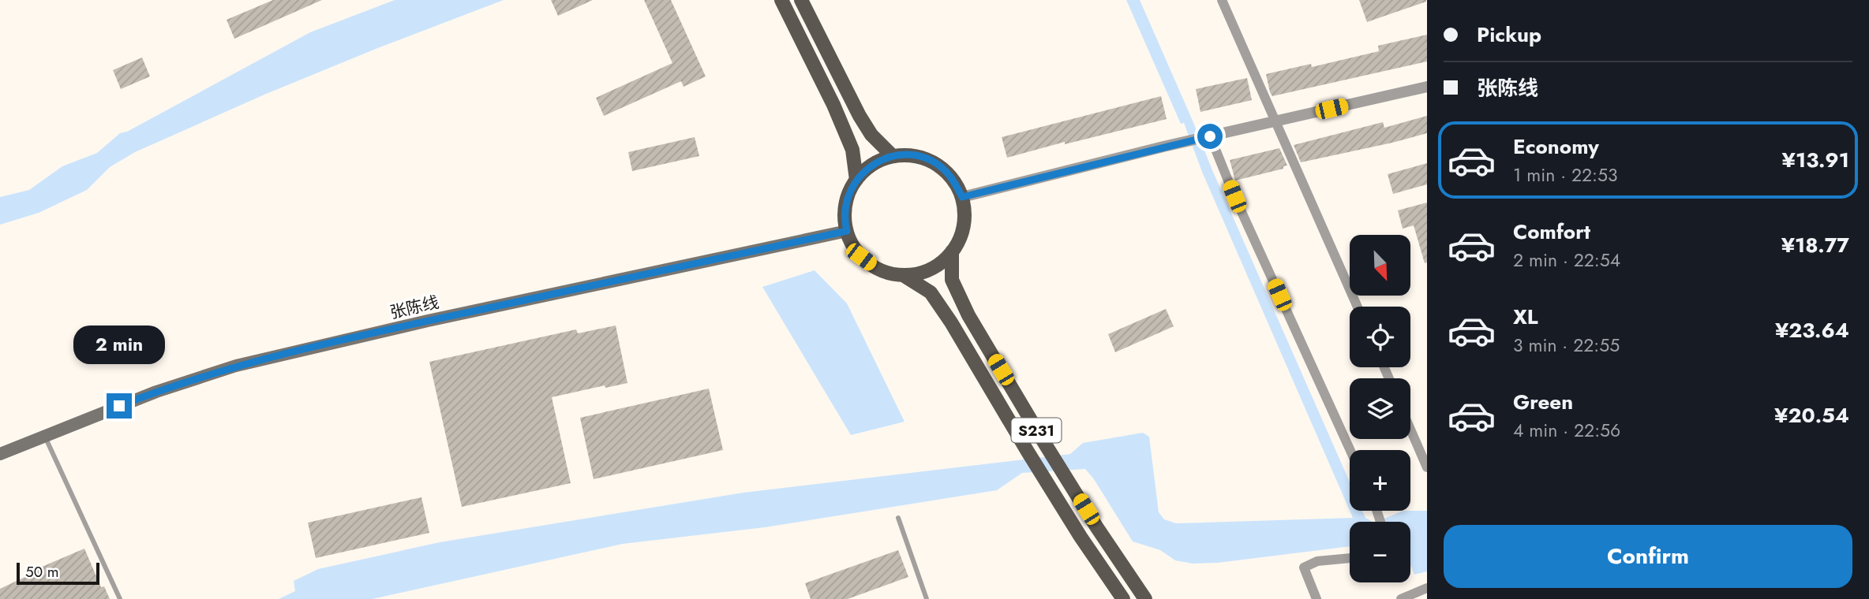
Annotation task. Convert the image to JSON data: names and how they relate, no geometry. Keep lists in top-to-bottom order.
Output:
{
  "streets": {
    "main road": ["张陈线", "S231"]
  },
  "crossings": [
    ["张陈线", "S231"]
  ],
  "scale_bar": "50 m",
  "north": "bottom right",
  "page": {
    "banner": ["Pickup", "张陈线"],
    "list": [
      {
        "name": "Economy",
        "note": "1 min · 22:53",
        "value": "¥13.91"
      },
      {
        "name": "Comfort",
        "note": "2 min · 22:54",
        "value": "¥18.77"
      },
      {
        "name": "XL",
        "note": "3 min · 22:55",
        "value": "¥23.64"
      },
      {
        "name": "Green",
        "note": "4 min · 22:56",
        "value": "¥20.54"
      }
    ],
    "map_buttons": ["+", "−"],
    "bubble": "2 min",
    "buttons": "Confirm",
    "scale": "50 m"
  }
}
